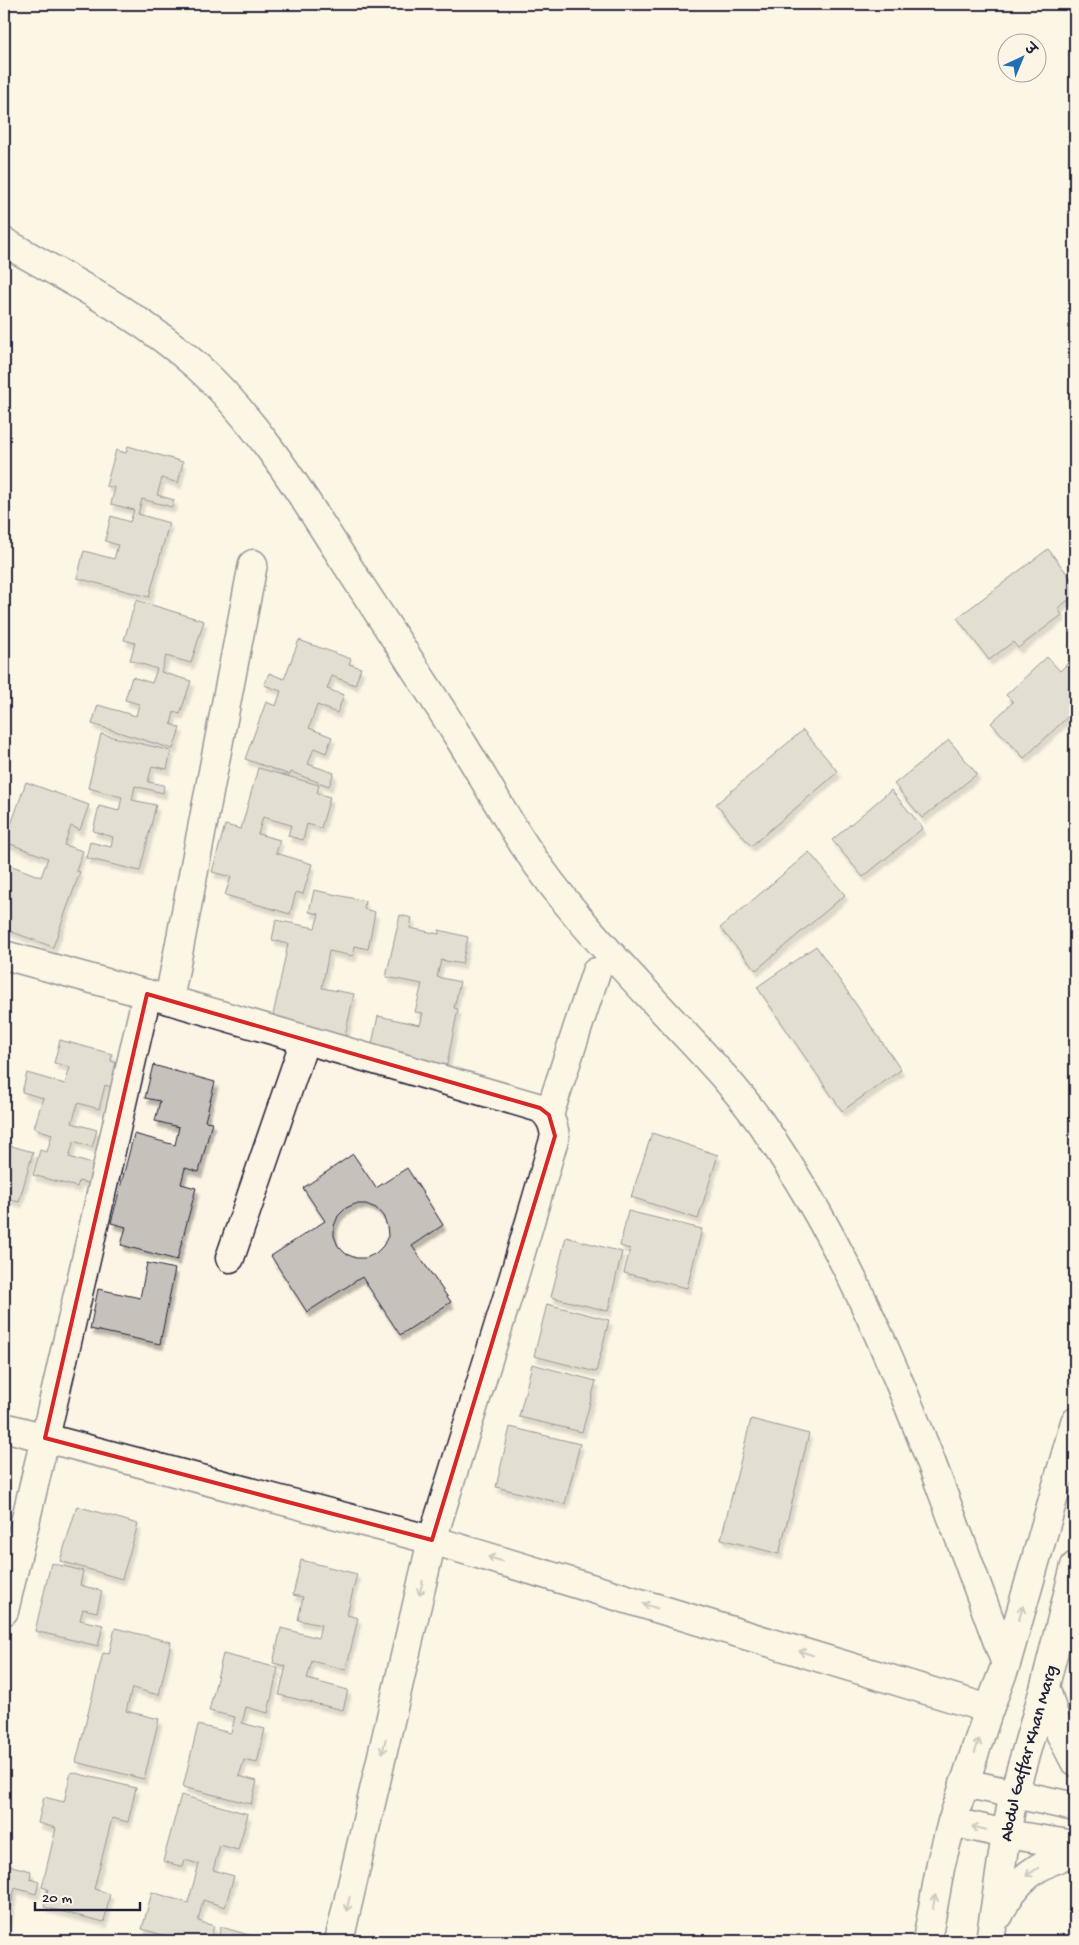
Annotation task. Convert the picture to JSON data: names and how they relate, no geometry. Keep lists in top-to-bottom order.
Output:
{
  "streets": {
    "street": ["Abdul Gaffar Khan Marg"]
  },
  "scale_bar": "20 m",
  "north": "top right"
}
